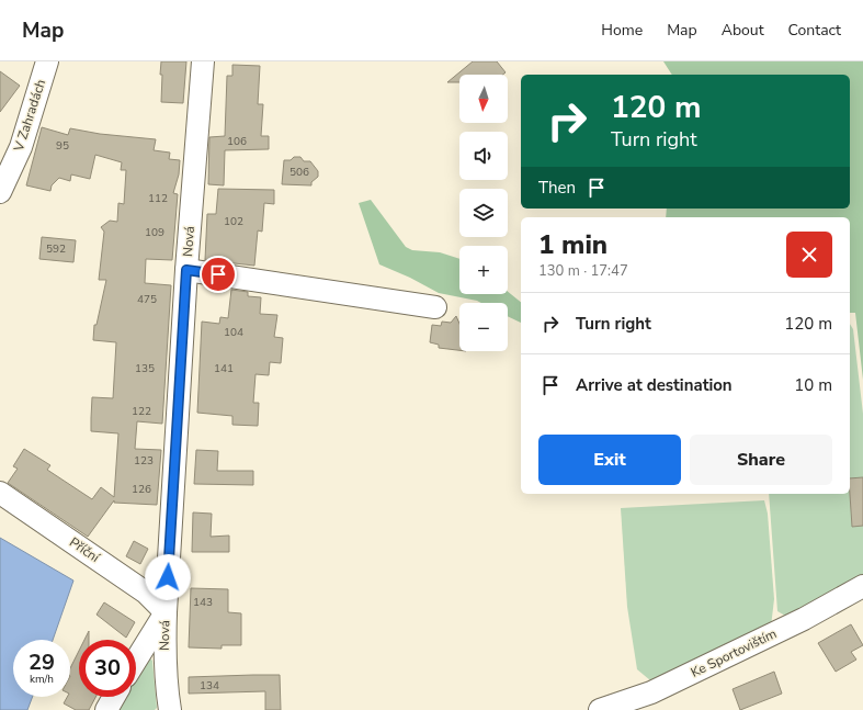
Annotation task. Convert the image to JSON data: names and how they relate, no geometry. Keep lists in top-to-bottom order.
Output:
{
  "streets": {
    "street": [
      "V Zahradách",
      "Nová",
      "Příční",
      "Ke Sportovištím"
    ]
  },
  "crossings": [
    ["Nová", "Příční"]
  ],
  "house_numbers": [
    "106",
    "95",
    "506",
    "112",
    "102",
    "109",
    "592",
    "475",
    "104",
    "135",
    "141",
    "122",
    "123",
    "126",
    "143",
    "134"
  ],
  "north": "bottom",
  "page": {
    "header": "Map",
    "nav": [
      "Home",
      "Map",
      "About",
      "Contact"
    ],
    "map_buttons": ["+", "−"],
    "turn": ["120 m", "Turn right"],
    "then": "Then",
    "heading": ["1 min", "130 m · 17:47"],
    "list": [
      {
        "name": "Turn right",
        "value": "120 m"
      },
      {
        "name": "Arrive at destination",
        "value": "10 m"
      }
    ],
    "buttons": ["Exit", "Share"],
    "speed": "29 km/h",
    "limit": "30"
  }
}
